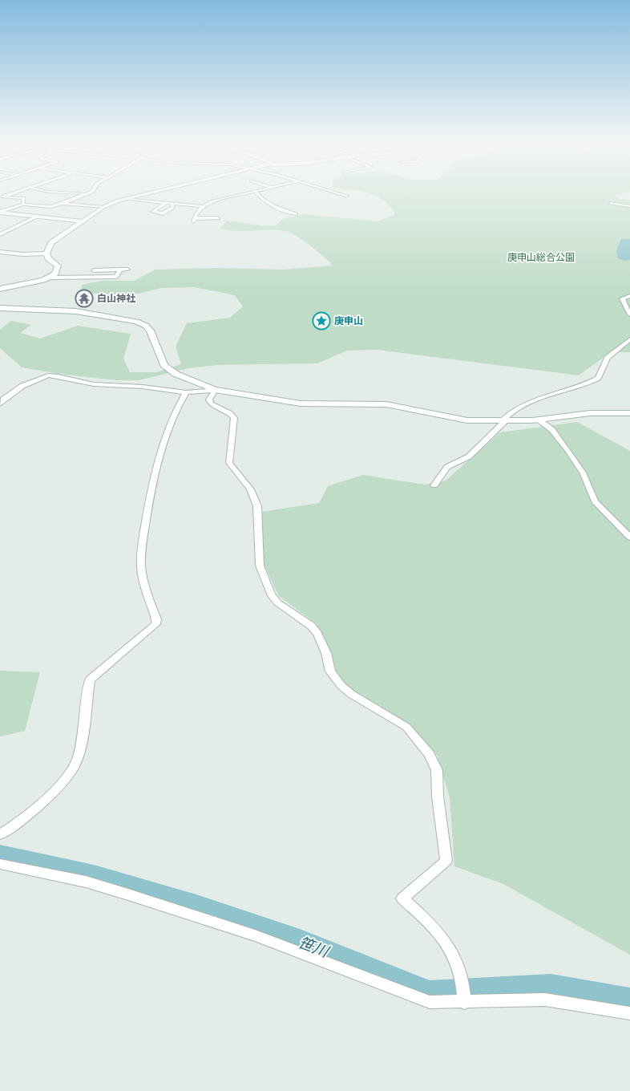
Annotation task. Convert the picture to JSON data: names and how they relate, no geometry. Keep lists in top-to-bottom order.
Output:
{
  "water": ["笹川"],
  "parks": ["庚申山総合公園"],
  "places": {
    "temple": ["白山神社"],
    "place": ["庚申山"]
  }
}
